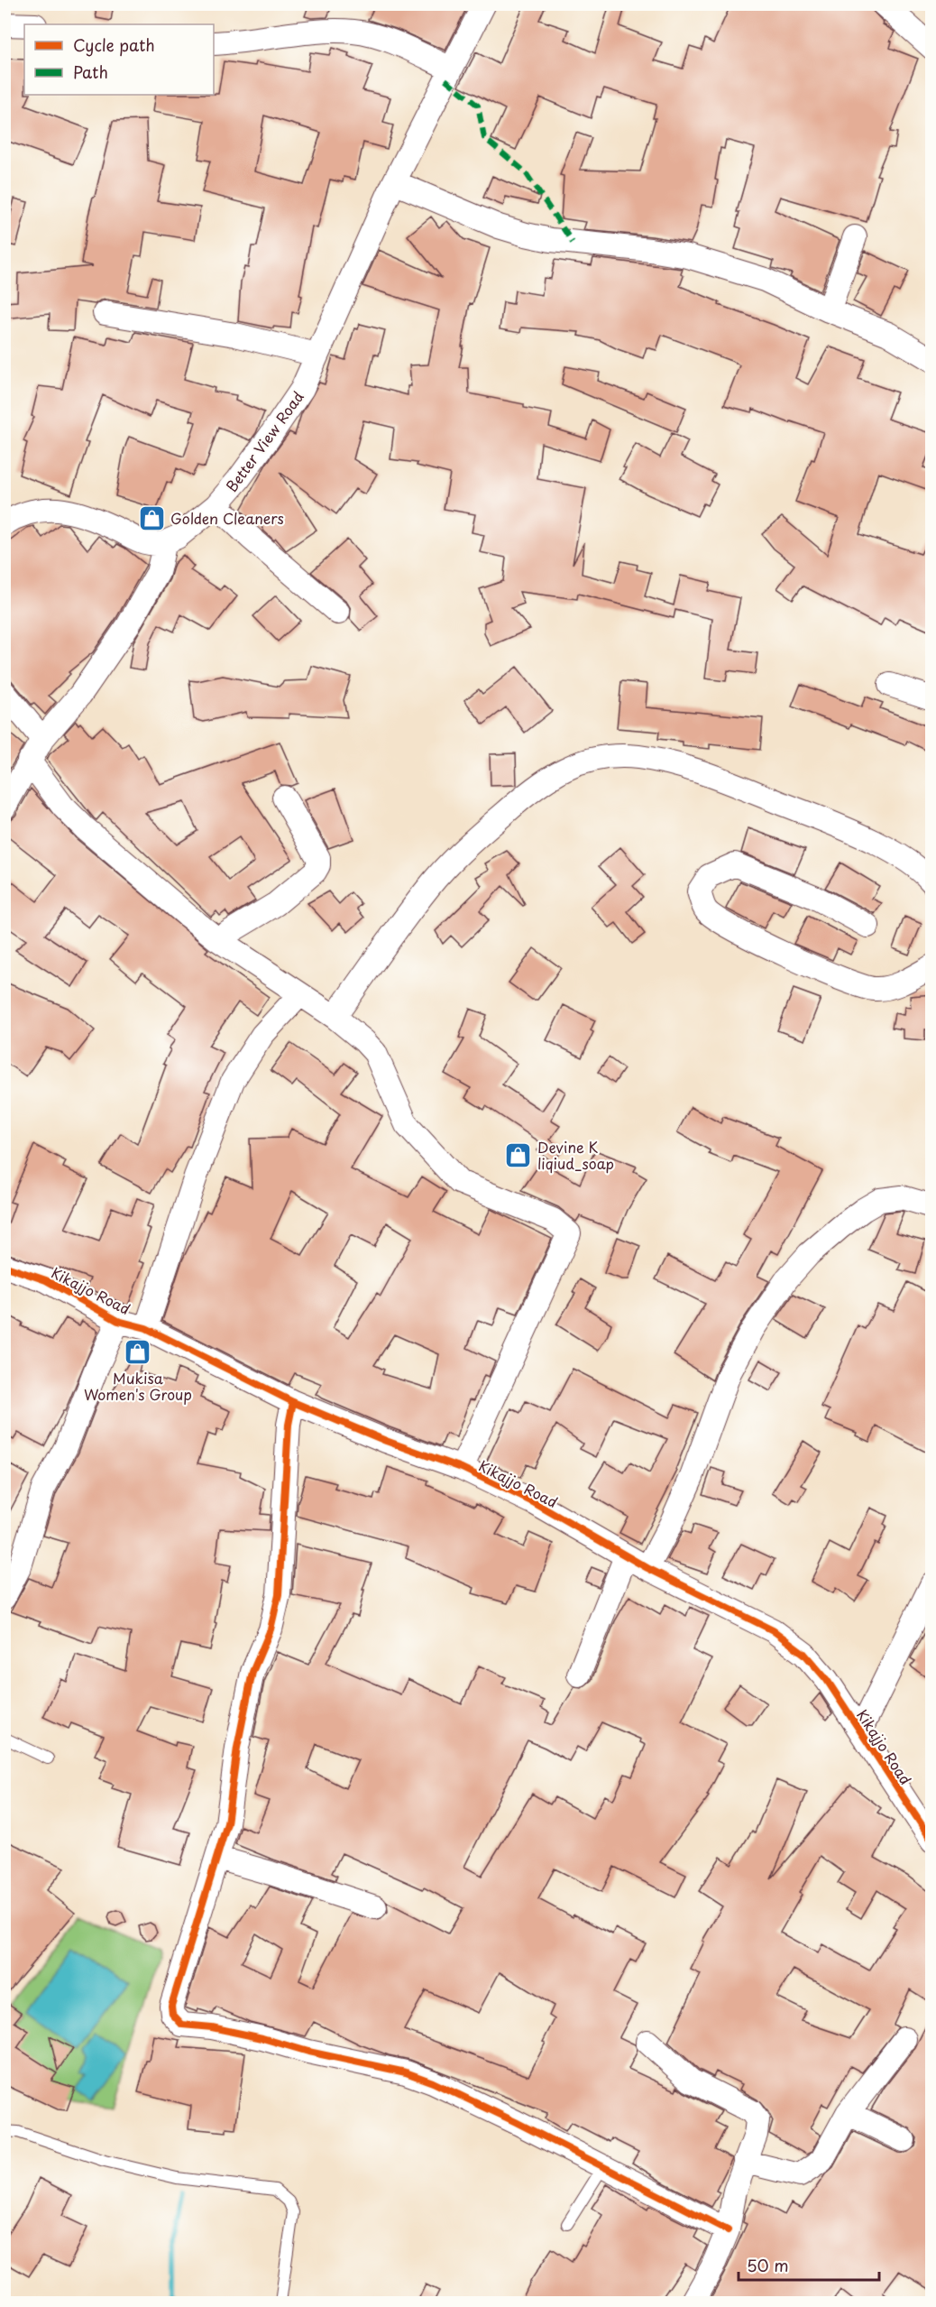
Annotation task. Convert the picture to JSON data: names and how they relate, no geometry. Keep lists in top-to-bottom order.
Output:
{
  "streets": {
    "street": ["Better View Road", "Kikajjo Road"]
  },
  "places": {
    "shop": ["Golden Cleaners", "Devine K liqiud_soap", "Mukisa Women's Group"]
  },
  "legend": ["Cycle path", "Path"],
  "scale_bar": "50 m"
}
